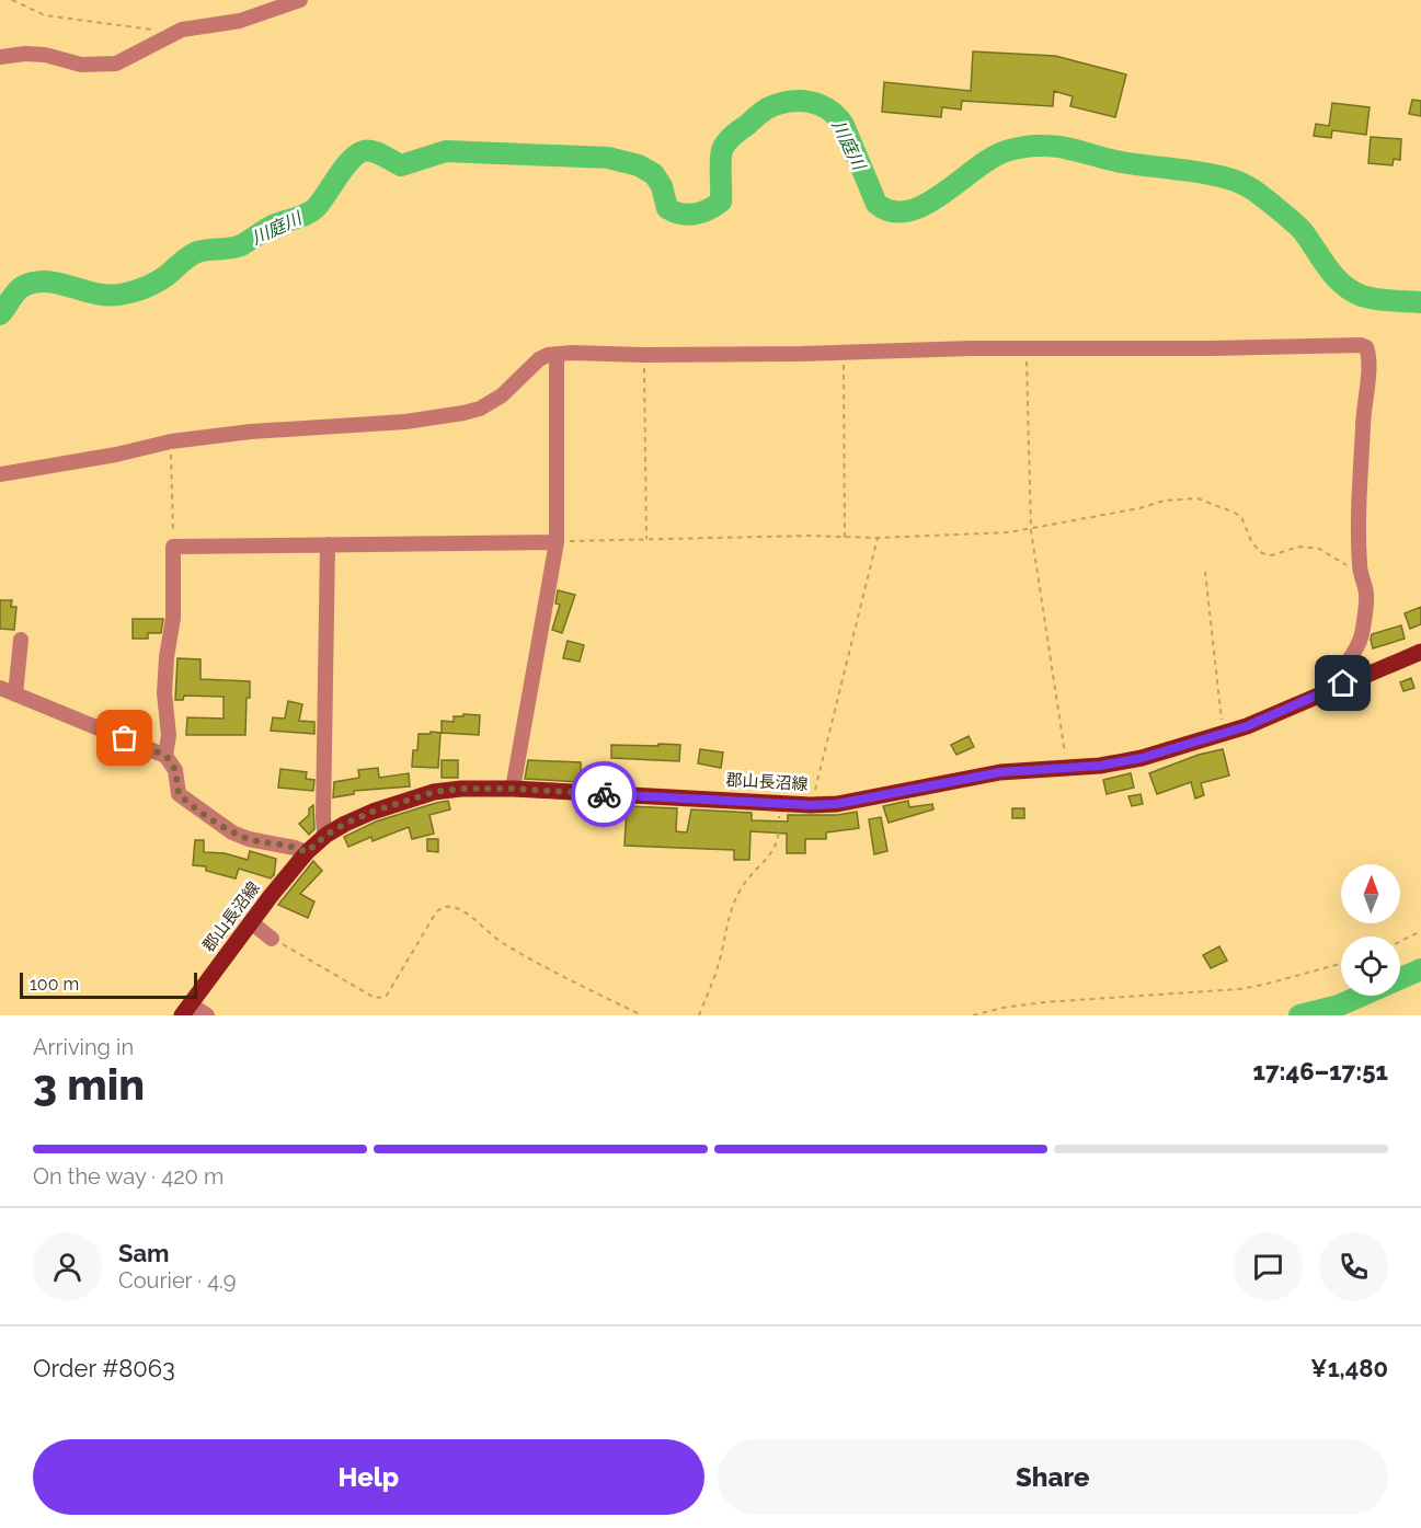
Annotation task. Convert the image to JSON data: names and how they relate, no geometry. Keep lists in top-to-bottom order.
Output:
{
  "streets": {
    "main road": ["郡山長沼線"]
  },
  "water": ["川庭川"],
  "scale_bar": "100 m",
  "north": "top",
  "page": {
    "scale": "100 m",
    "heading": ["3 min", "Arriving in", "17:46–17:51"],
    "panel": [
      "Sam",
      "Courier · 4.9",
      "Order #8063",
      "¥1,480"
    ],
    "bar": "On the way · 420 m",
    "buttons": ["Help", "Share"]
  }
}
